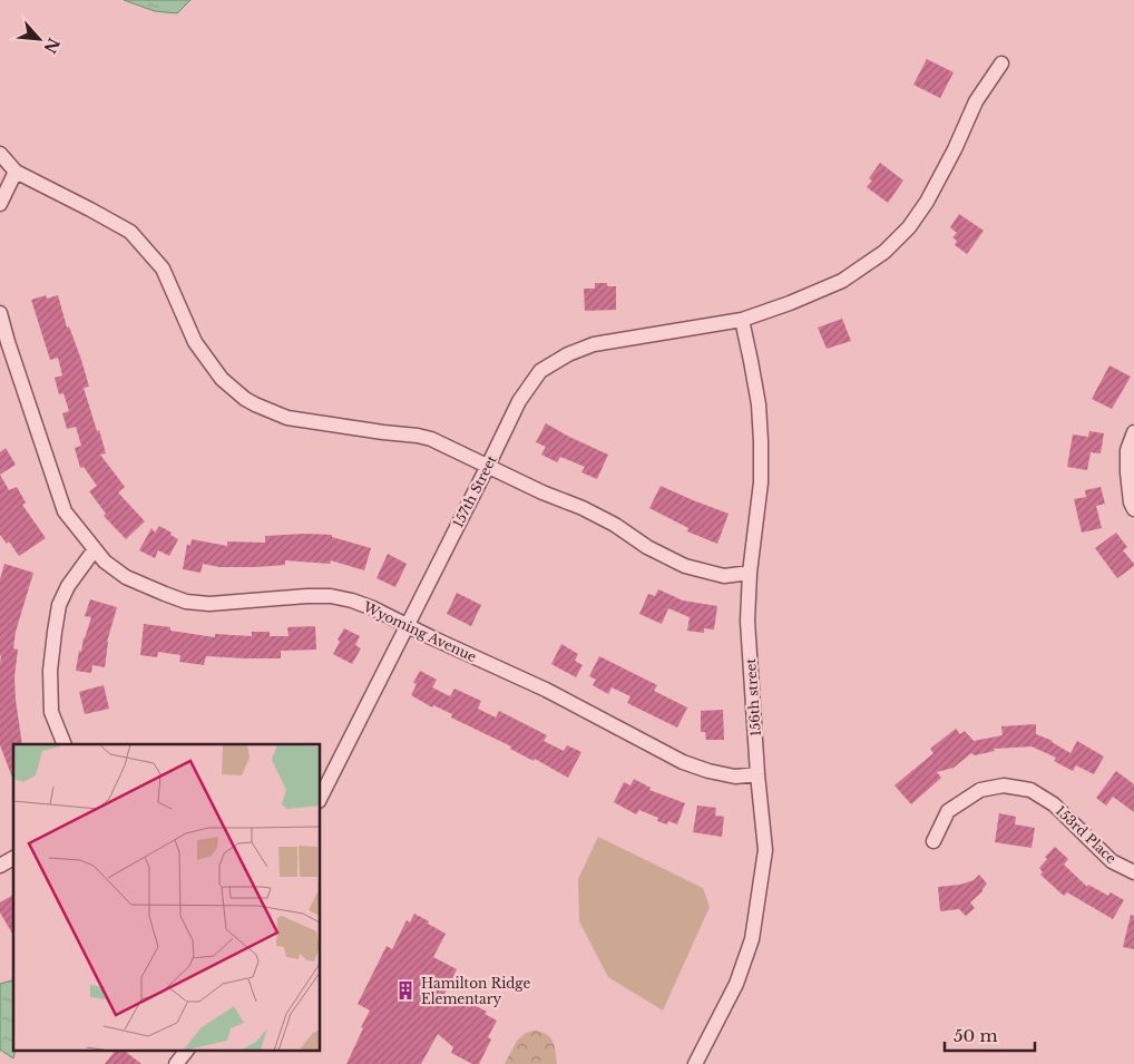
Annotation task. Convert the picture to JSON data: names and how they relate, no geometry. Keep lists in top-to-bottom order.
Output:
{
  "streets": {
    "street": [
      "157th Street",
      "Wyoming Avenue",
      "156th street",
      "153rd Place"
    ]
  },
  "crossings": [
    ["157th Street", "Wyoming Avenue"],
    ["157th Street", "156th street"],
    ["Wyoming Avenue", "156th street"]
  ],
  "places": {
    "building": ["Hamilton Ridge Elementary"]
  },
  "scale_bar": "50 m",
  "north": "bottom right"
}
